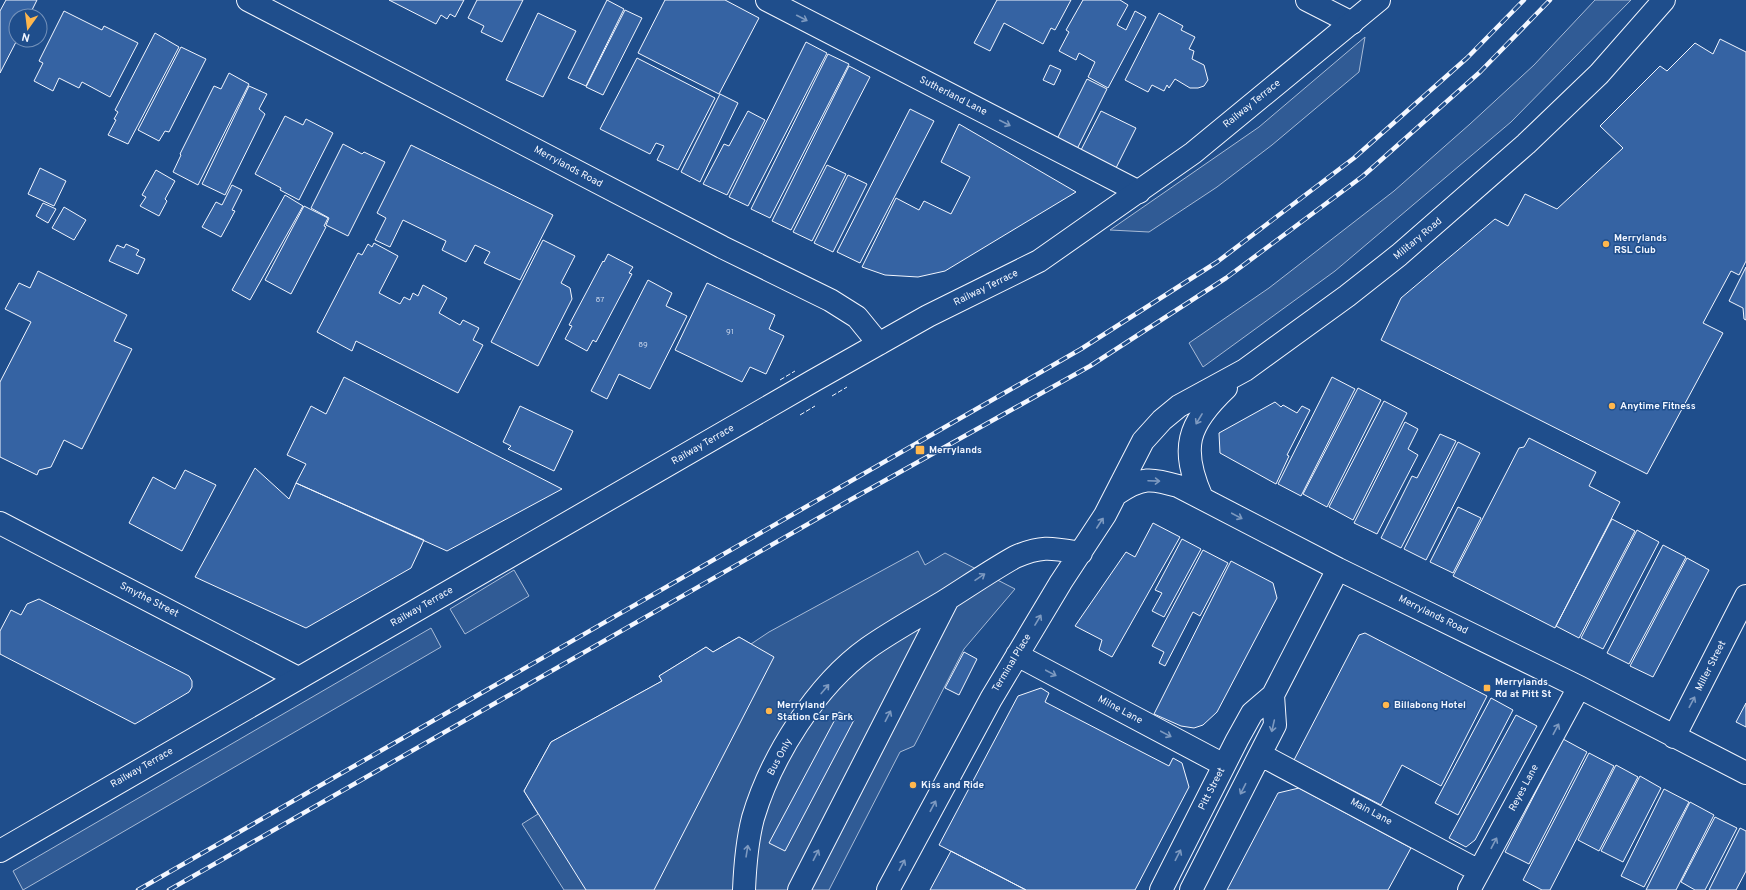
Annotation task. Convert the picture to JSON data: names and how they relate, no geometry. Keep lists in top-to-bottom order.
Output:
{
  "streets": {
    "street": [
      "Sutherland Lane",
      "Railway Terrace",
      "Merrylands Road",
      "Military Road",
      "Smythe Street",
      "Terminal Place",
      "Miller Street",
      "Milne Lane",
      "Bus Only",
      "Reyes Lane",
      "Pitt Street",
      "Main Lane"
    ]
  },
  "crossings": [
    ["Sutherland Lane", "Railway Terrace"],
    ["Railway Terrace", "Merrylands Road"],
    ["Railway Terrace", "Smythe Street"],
    ["Merrylands Road", "Terminal Place"],
    ["Merrylands Road", "Miller Street"],
    ["Merrylands Road", "Reyes Lane"],
    ["Merrylands Road", "Pitt Street"],
    ["Military Road", "Terminal Place"],
    ["Terminal Place", "Milne Lane"],
    ["Terminal Place", "Bus Only"],
    ["Milne Lane", "Pitt Street"],
    ["Reyes Lane", "Main Lane"]
  ],
  "one_way": [
    "Sutherland Lane",
    "Terminal Place",
    "Miller Street",
    "Milne Lane",
    "Bus Only",
    "Reyes Lane"
  ],
  "places": {
    "other": [
      "Merrylands RSL Club",
      "Anytime Fitness",
      "Billabong Hotel",
      "Merryland Station Car Park",
      "Kiss and Ride"
    ],
    "transit": ["Merrylands", "Merrylands Rd at Pitt St"]
  },
  "house_numbers": ["87", "91", "89"],
  "north": "bottom"
}
